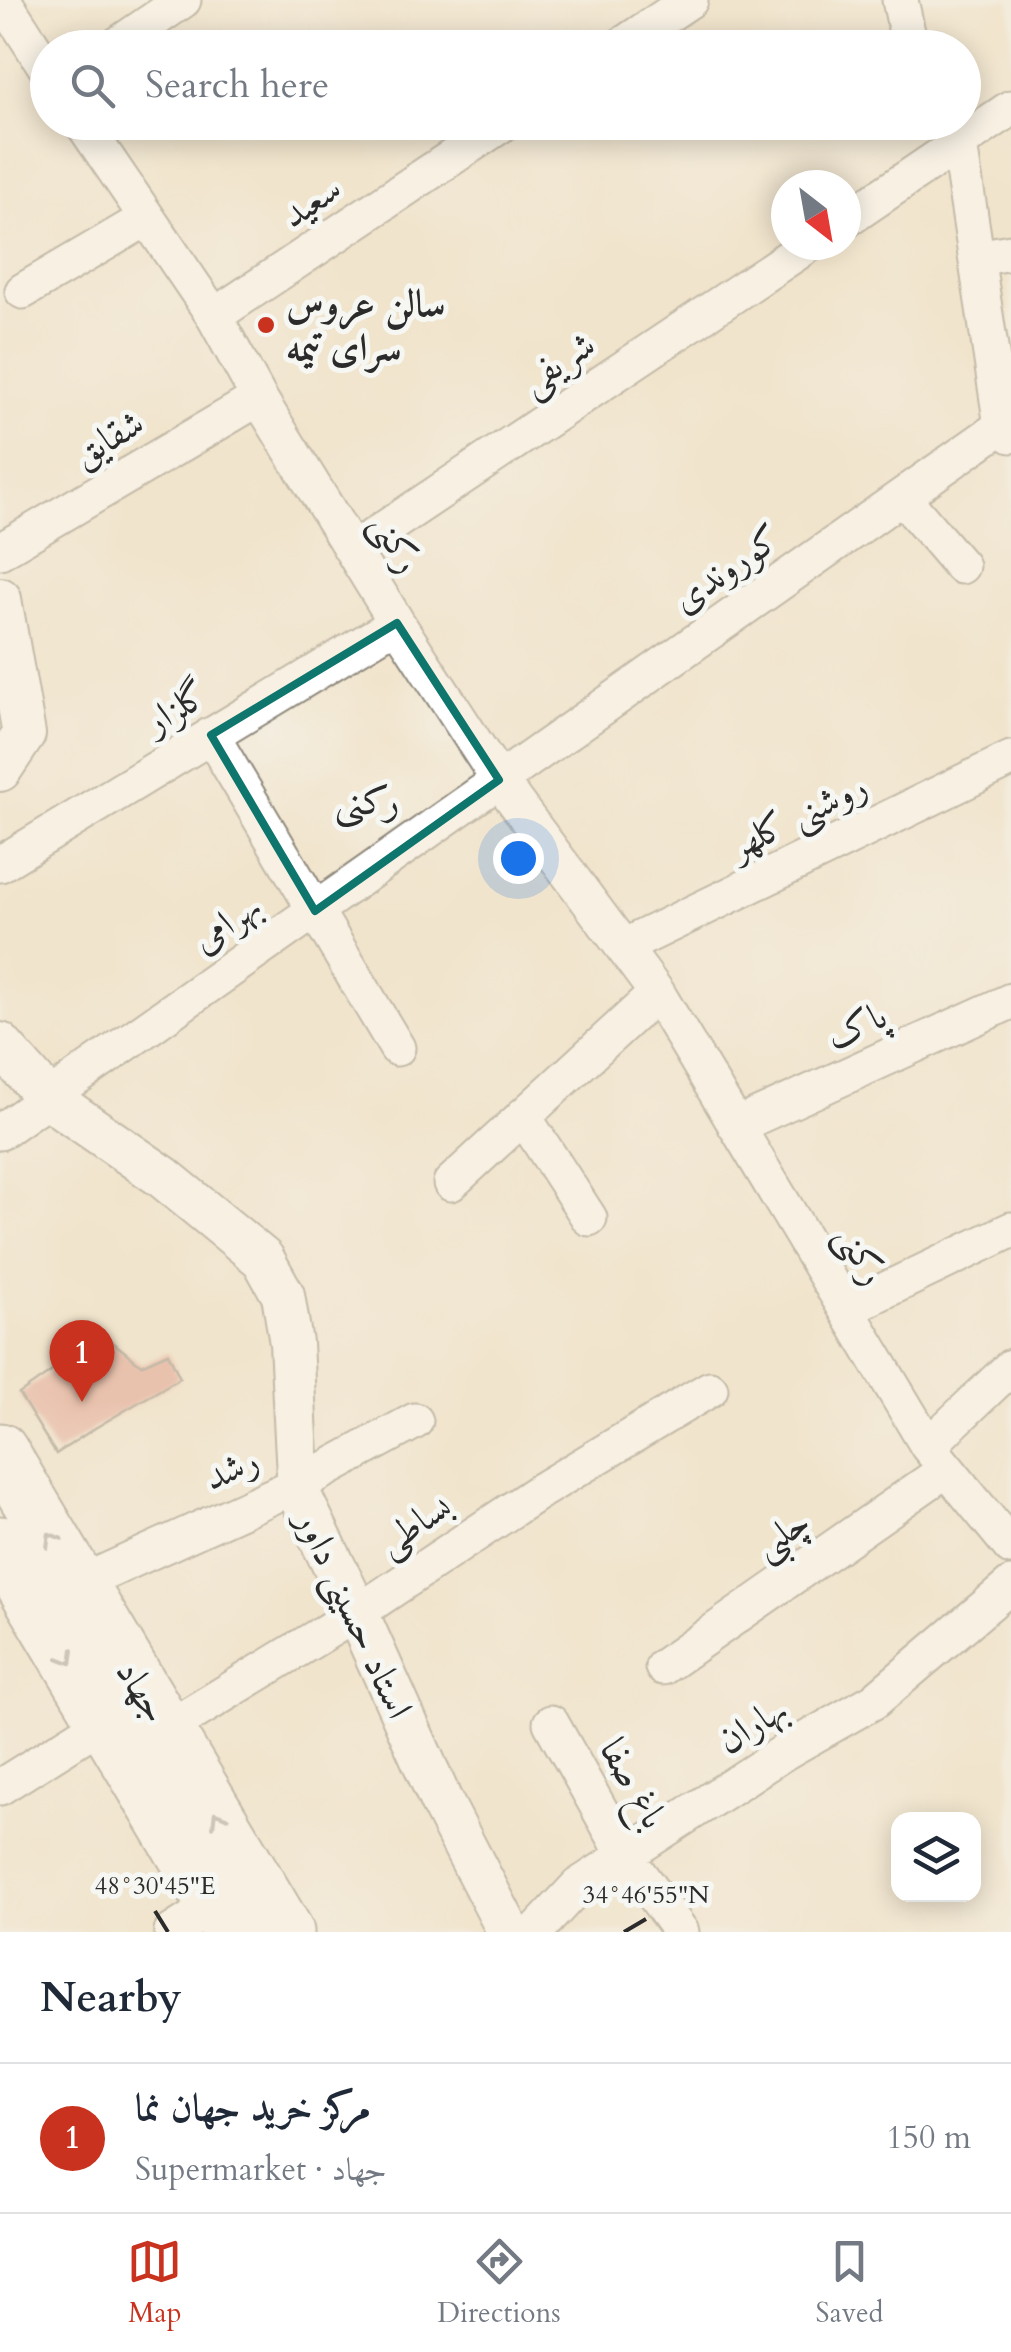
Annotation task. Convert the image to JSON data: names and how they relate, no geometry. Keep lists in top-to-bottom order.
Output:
{
  "streets": {
    "main road": ["جهاد"],
    "street": [
      "سعید",
      "شریفی",
      "شقایق",
      "رکنی",
      "کوروندی",
      "گلزار",
      "روشنی کلهر",
      "بهرامی",
      "پاک",
      "رشد",
      "بساطی",
      "چلبی",
      "استاد حسینی داور",
      "بهاران",
      "باغ صفا"
    ]
  },
  "crossings": [
    ["سعید", "رکنی"],
    ["شریفی", "رکنی"],
    ["شقایق", "رکنی"],
    ["رکنی", "کوروندی"],
    ["رکنی", "گلزار"],
    ["رکنی", "روشنی کلهر"],
    ["رکنی", "بهرامی"],
    ["رکنی", "پاک"],
    ["رکنی", "چلبی"],
    ["کوروندی", "بهرامی"],
    ["بهرامی", "استاد حسینی داور"],
    ["رشد", "استاد حسینی داور"],
    ["رشد", "جهاد"],
    ["بساطی", "استاد حسینی داور"],
    ["بساطی", "جهاد"],
    ["بهاران", "باغ صفا"]
  ],
  "districts": ["رکنی"],
  "places": ["سالن عروس سرای تیمه"],
  "north": "bottom right",
  "page": {
    "search": "Search here",
    "pins": "1",
    "heading": "Nearby",
    "list": [
      {
        "mark": "1",
        "name": "مرکز خرید جهان نما",
        "note": "Supermarket · جهاد",
        "value": "150 m"
      }
    ],
    "nav": ["Map", "Directions", "Saved"]
  },
  "coordinates": ["48°30'45\"E", "34°46'55\"N"]
}
